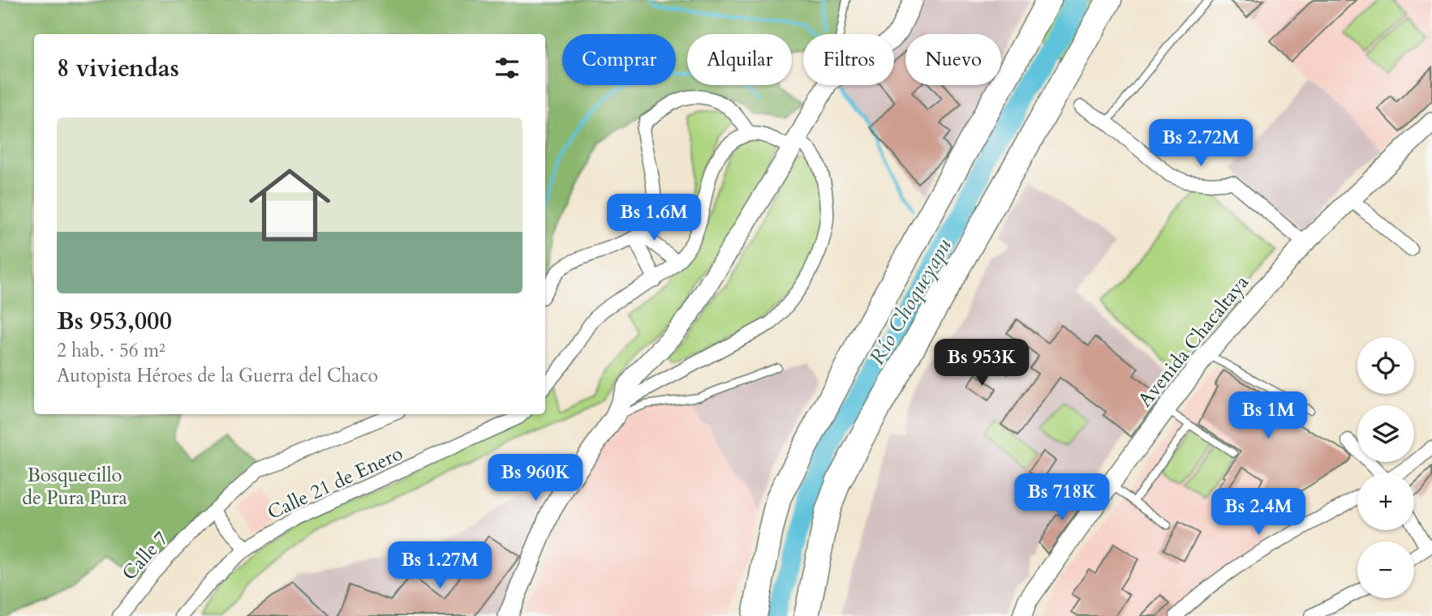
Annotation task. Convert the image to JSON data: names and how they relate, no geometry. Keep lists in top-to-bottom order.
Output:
{
  "streets": {
    "main road": ["Avenida Chacaltaya"],
    "street": ["Calle 21 de Enero", "Calle 7"]
  },
  "water": ["Río Choqueyapu"],
  "parks": ["Bosquecillo de Pura Pura"],
  "page": {
    "chip": [
      "Comprar",
      "Alquilar",
      "Filtros",
      "Nuevo"
    ],
    "heading": "8 viviendas",
    "list": [
      {
        "name": "Bs 953,000",
        "note": "2 hab. · 56 m² · Autopista Héroes de la Guerra del Chaco"
      }
    ],
    "price": [
      "Bs 2.72M",
      "Bs 1.6M",
      "Bs 953K",
      "Bs 1M",
      "Bs 960K",
      "Bs 718K",
      "Bs 2.4M",
      "Bs 1.27M"
    ],
    "map_buttons": ["+", "−"]
  }
}
